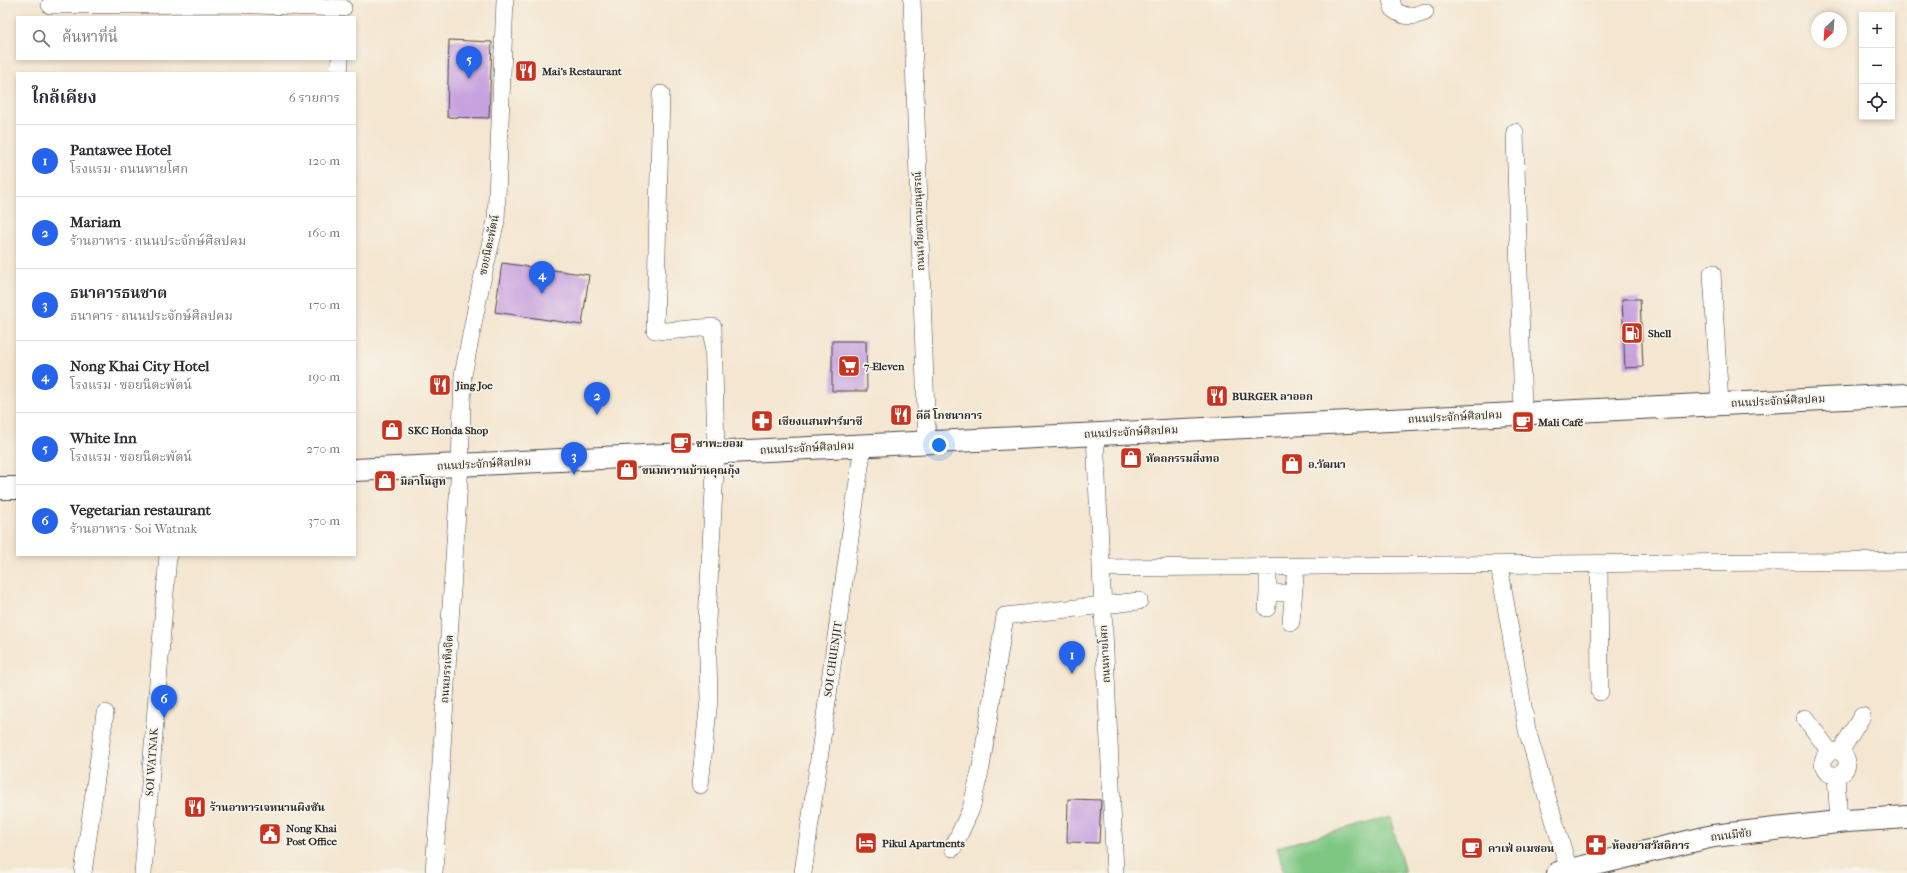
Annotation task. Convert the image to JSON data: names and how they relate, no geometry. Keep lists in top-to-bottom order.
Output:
{
  "streets": {
    "street": [
      "ถนนเวียดนามอนุสรณ์",
      "ซอยนิตะพัตน์",
      "ถนนประจักษ์ศิลปคม",
      "ถนนหายโศก",
      "SOI CHUENJIT",
      "ถนนบรรเทิงจิต",
      "SOI WATNAK",
      "ถนนมีชัย"
    ]
  },
  "crossings": [
    ["ถนนเวียดนามอนุสรณ์", "ถนนประจักษ์ศิลปคม"],
    ["ซอยนิตะพัตน์", "ถนนประจักษ์ศิลปคม"],
    ["ซอยนิตะพัตน์", "ถนนบรรเทิงจิต"],
    ["ถนนประจักษ์ศิลปคม", "ถนนหายโศก"],
    ["ถนนประจักษ์ศิลปคม", "SOI CHUENJIT"],
    ["ถนนประจักษ์ศิลปคม", "ถนนบรรเทิงจิต"]
  ],
  "places": {
    "restaurant": [
      "Mai's Restaurant",
      "Jing Joe",
      "BURGER ลาออก",
      "ดีดี โภชนาการ",
      "ร้านอาหารเจหนานผิงซัน"
    ],
    "fuel station": ["Shell"],
    "supermarket": ["7-Eleven"],
    "pharmacy": ["เชียงแสนฟาร์มาซี", "ห้องยาสวัสดิการ"],
    "cafe": ["Mali Café", "ชาพะยอม", "คาเฟ่ อเมซอน"],
    "shop": [
      "SKC Honda Shop",
      "หัตถกรรมสิ่งทอ",
      "อ.วัฒนา",
      "ขนมหวานบ้านคุณกุ้ง",
      "มิลาโนสูท"
    ],
    "public building": ["Nong Khai Post Office"],
    "hotel": ["Pikul Apartments"]
  },
  "north": "bottom left",
  "page": {
    "map_buttons": ["+", "−"],
    "search": "ค้นหาที่นี่",
    "pins": [
      "5",
      "4",
      "2",
      "3",
      "1",
      "6"
    ],
    "heading": ["ใกล้เคียง", "6 รายการ"],
    "list": [
      {
        "mark": "1",
        "name": "Pantawee Hotel",
        "note": "โรงแรม · ถนนหายโศก",
        "value": "120 m"
      },
      {
        "mark": "2",
        "name": "Mariam",
        "note": "ร้านอาหาร · ถนนประจักษ์ศิลปคม",
        "value": "160 m"
      },
      {
        "mark": "3",
        "name": "ธนาคารธนชาต",
        "note": "ธนาคาร · ถนนประจักษ์ศิลปคม",
        "value": "170 m"
      },
      {
        "mark": "4",
        "name": "Nong Khai City Hotel",
        "note": "โรงแรม · ซอยนิตะพัตน์",
        "value": "190 m"
      },
      {
        "mark": "5",
        "name": "White Inn",
        "note": "โรงแรม · ซอยนิตะพัตน์",
        "value": "270 m"
      },
      {
        "mark": "6",
        "name": "Vegetarian restaurant",
        "note": "ร้านอาหาร · Soi Watnak",
        "value": "370 m"
      }
    ]
  }
}
